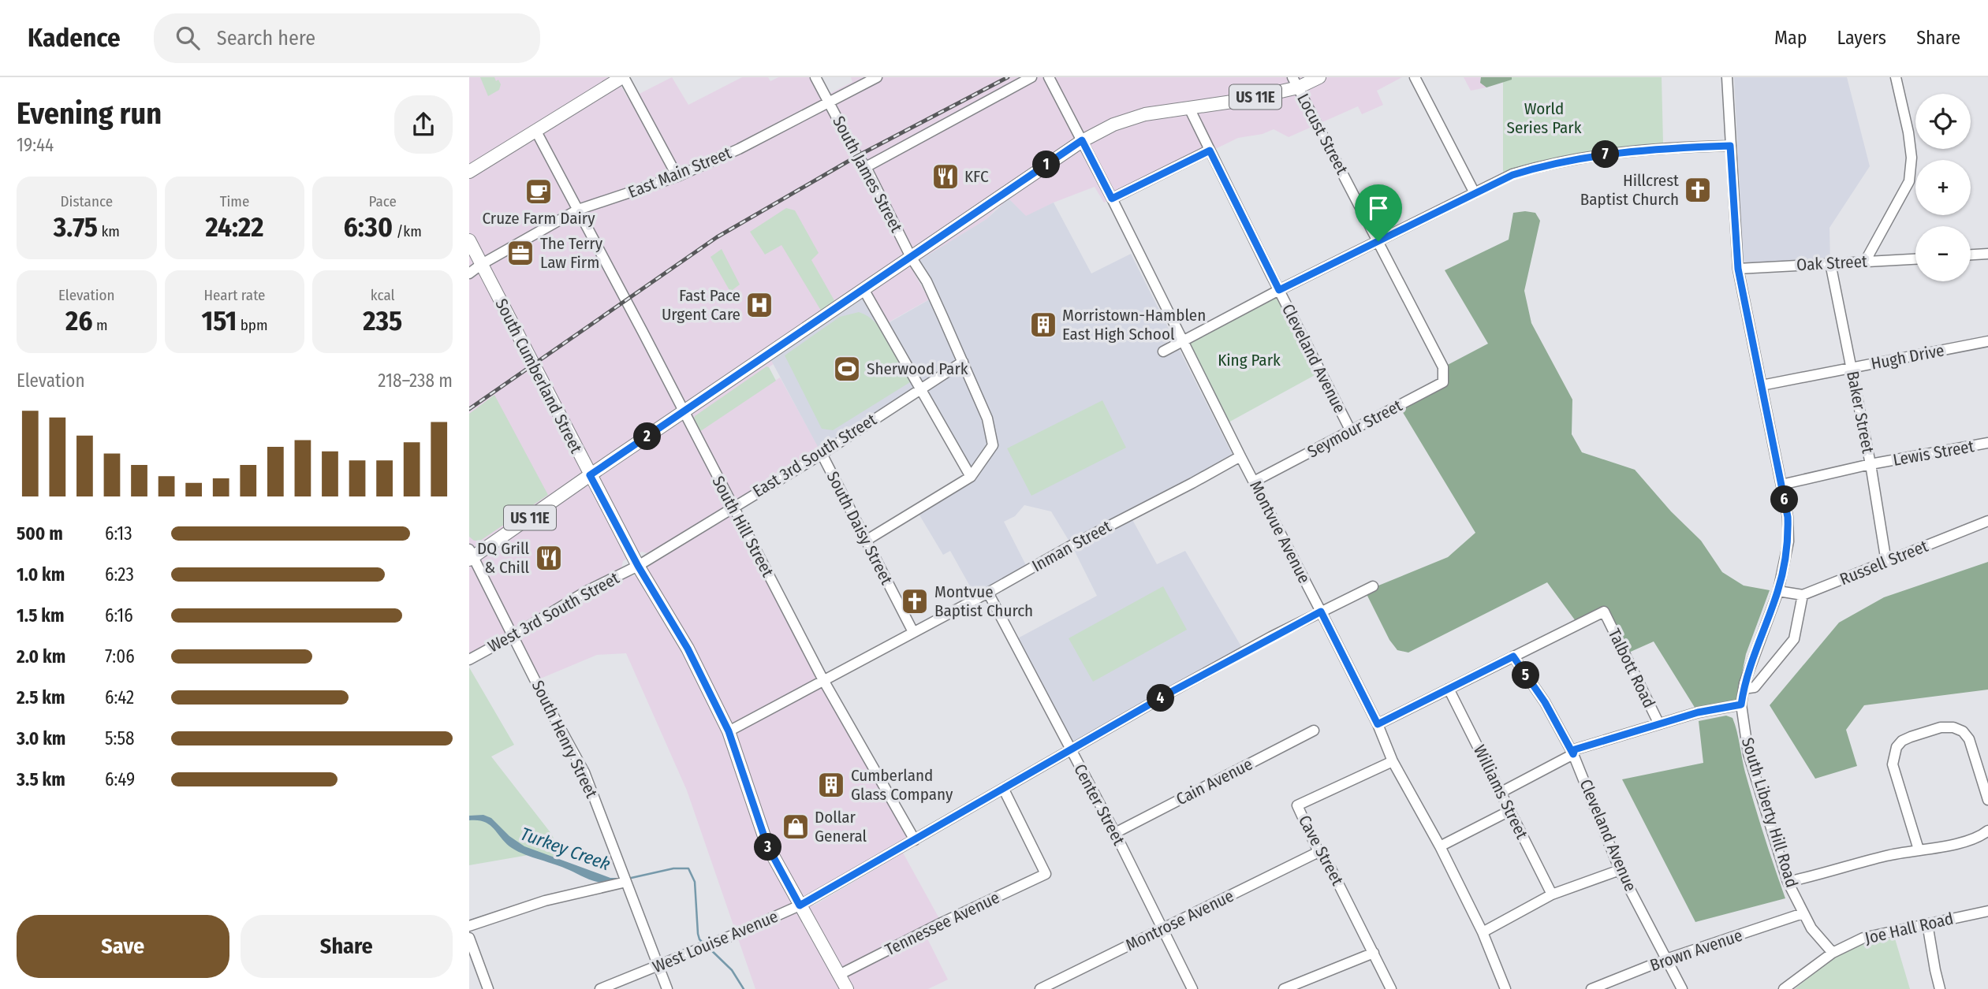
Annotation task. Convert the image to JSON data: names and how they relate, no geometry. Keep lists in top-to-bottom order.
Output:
{
  "streets": {
    "main road": ["US 11E", "South Cumberland Street"],
    "street": [
      "Locust Street",
      "East Main Street",
      "South James Street",
      "Oak Street",
      "Hugh Drive",
      "Cleveland Avenue",
      "Baker Street",
      "Seymour Street",
      "Lewis Street",
      "East 3rd South Street",
      "South Hill Street",
      "South Daisy Street",
      "Montvue Avenue",
      "Inman Street",
      "Russell Street",
      "West 3rd South Street",
      "Talbott Road",
      "South Henry Street",
      "Cain Avenue",
      "Williams Street",
      "Center Street",
      "South Liberty Hill Road",
      "Cave Street",
      "Montrose Avenue",
      "Tennessee Avenue",
      "Joe Hall Road",
      "West Louise Avenue",
      "Brown Avenue"
    ]
  },
  "crossings": [
    ["US 11E", "Locust Street"],
    ["US 11E", "South James Street"],
    ["US 11E", "Cleveland Avenue"],
    ["US 11E", "South Cumberland Street"],
    ["US 11E", "South Hill Street"],
    ["US 11E", "Montvue Avenue"],
    ["US 11E", "South Henry Street"],
    ["Locust Street", "Seymour Street"],
    ["East Main Street", "South James Street"],
    ["East Main Street", "South Cumberland Street"],
    ["East Main Street", "South Hill Street"],
    ["South James Street", "East 3rd South Street"],
    ["Oak Street", "Baker Street"],
    ["Oak Street", "South Liberty Hill Road"],
    ["Hugh Drive", "Baker Street"],
    ["Hugh Drive", "South Liberty Hill Road"],
    ["Cleveland Avenue", "Seymour Street"],
    ["Cleveland Avenue", "Talbott Road"],
    ["Cleveland Avenue", "Brown Avenue"],
    ["South Cumberland Street", "East 3rd South Street"],
    ["South Cumberland Street", "Inman Street"],
    ["South Cumberland Street", "West 3rd South Street"],
    ["South Cumberland Street", "Tennessee Avenue"],
    ["South Cumberland Street", "West Louise Avenue"],
    ["Baker Street", "Lewis Street"],
    ["Baker Street", "Russell Street"],
    ["Seymour Street", "Montvue Avenue"],
    ["Lewis Street", "South Liberty Hill Road"],
    ["East 3rd South Street", "South Hill Street"],
    ["East 3rd South Street", "South Daisy Street"],
    ["East 3rd South Street", "West 3rd South Street"],
    ["South Hill Street", "Inman Street"],
    ["South Hill Street", "West Louise Avenue"],
    ["South Daisy Street", "Inman Street"],
    ["Montvue Avenue", "Inman Street"],
    ["Montvue Avenue", "Cave Street"],
    ["Montvue Avenue", "West Louise Avenue"],
    ["Inman Street", "Center Street"],
    ["West 3rd South Street", "South Henry Street"],
    ["South Henry Street", "West Louise Avenue"],
    ["Cain Avenue", "Center Street"],
    ["Center Street", "Montrose Avenue"],
    ["Center Street", "West Louise Avenue"],
    ["South Liberty Hill Road", "Joe Hall Road"],
    ["South Liberty Hill Road", "Brown Avenue"],
    ["Cave Street", "Montrose Avenue"],
    ["Tennessee Avenue", "West Louise Avenue"]
  ],
  "water": ["Turkey Creek"],
  "parks": ["World Series Park", "King Park"],
  "places": {
    "restaurant": ["KFC", "DQ Grill & Chill"],
    "church": ["Hillcrest Baptist Church", "Montvue Baptist Church"],
    "cafe": ["Cruze Farm Dairy"],
    "office": ["The Terry Law Firm"],
    "hospital": ["Fast Pace Urgent Care"],
    "building": ["Morristown-Hamblen East High School", "Cumberland Glass Company"],
    "sports": ["Sherwood Park"],
    "shop": ["Dollar General"]
  },
  "page": {
    "header": "Kadence",
    "search": "Search here",
    "nav": ["Map", "Layers", "Share"],
    "heading": ["Evening run", "19:44"],
    "map_buttons": ["+", "−"],
    "pins": [
      "7",
      "1",
      "2",
      "6",
      "5",
      "4",
      "3"
    ],
    "stats": [
      ["Distance", "3.75 km"],
      ["Time", "24:22"],
      ["Pace", "6:30 /km"],
      ["Elevation", "26 m"],
      ["Heart rate", "151 bpm"],
      ["kcal", "235"]
    ],
    "chart": ["Elevation", "218–238 m"],
    "list": [
      {
        "name": "500 m",
        "note": "6:13"
      },
      {
        "name": "1.0 km",
        "note": "6:23"
      },
      {
        "name": "1.5 km",
        "note": "6:16"
      },
      {
        "name": "2.0 km",
        "note": "7:06"
      },
      {
        "name": "2.5 km",
        "note": "6:42"
      },
      {
        "name": "3.0 km",
        "note": "5:58"
      },
      {
        "name": "3.5 km",
        "note": "6:49"
      }
    ],
    "buttons": ["Save", "Share"]
  }
}
